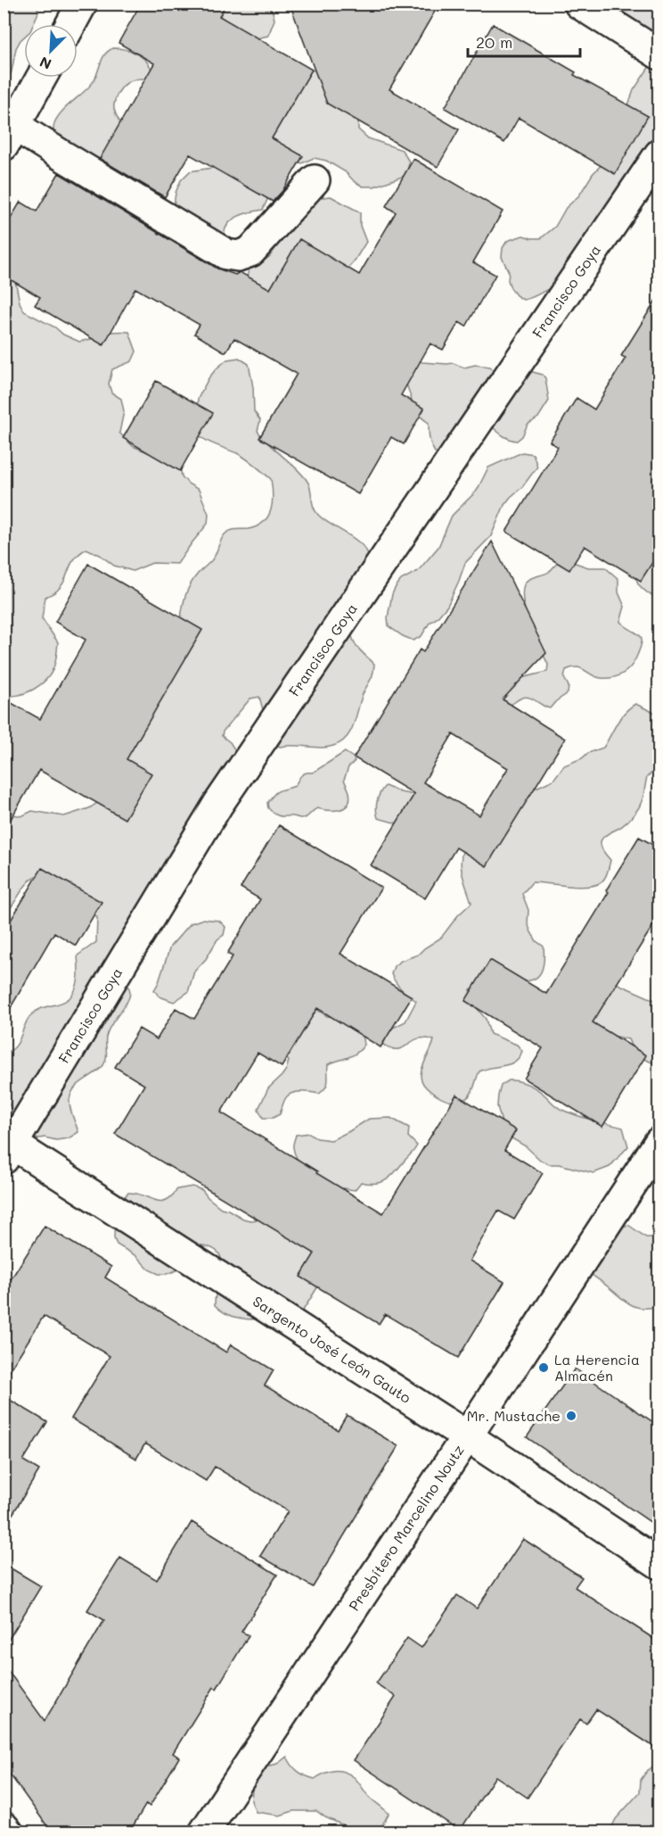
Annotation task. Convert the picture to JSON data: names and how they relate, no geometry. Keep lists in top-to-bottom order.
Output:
{
  "streets": {
    "street": ["Francisco Goya", "Sargento José León Gauto", "Presbítero Marcelino Noutz"]
  },
  "crossings": [
    ["Francisco Goya", "Sargento José León Gauto"],
    ["Sargento José León Gauto", "Presbítero Marcelino Noutz"]
  ],
  "places": ["La Herencia Almacén", "Mr. Mustache"],
  "scale_bar": "20 m",
  "north": "bottom left"
}
